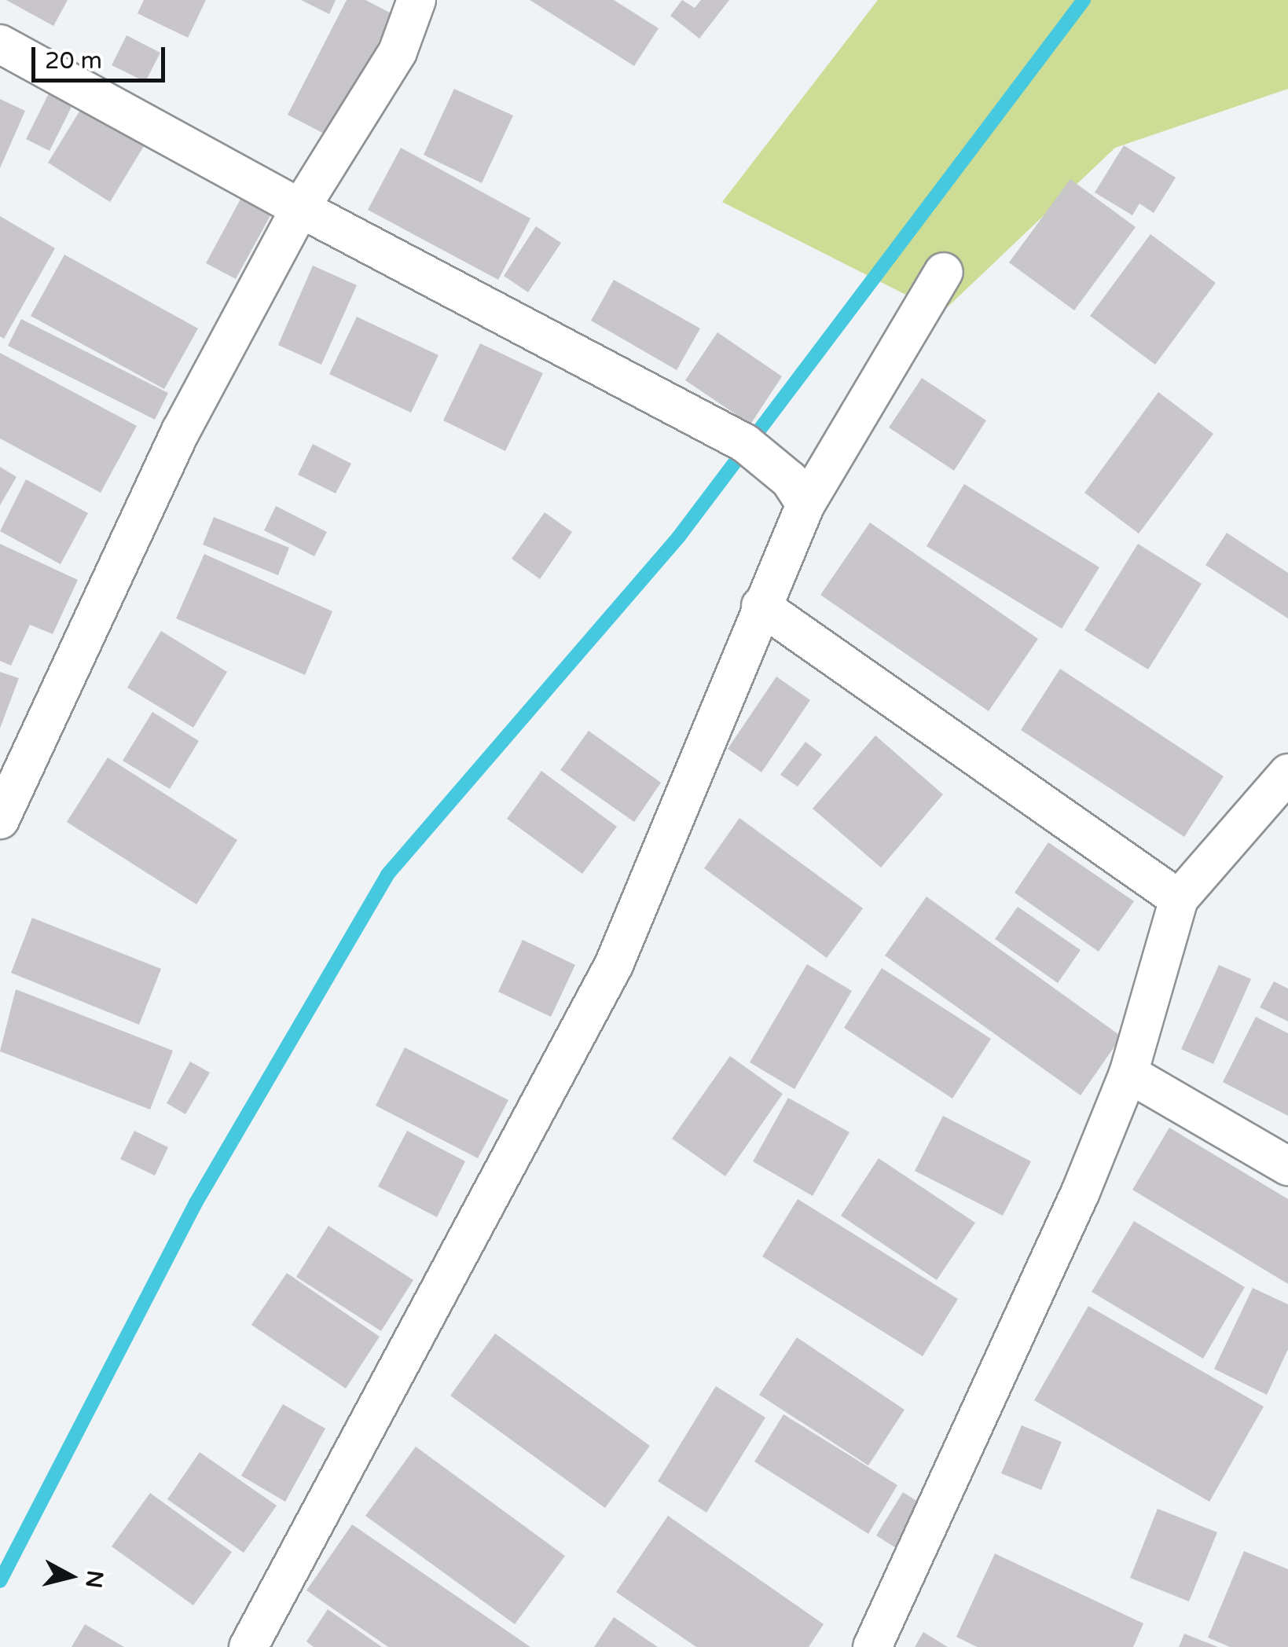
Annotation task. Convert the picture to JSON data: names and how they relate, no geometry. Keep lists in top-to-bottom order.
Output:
{
  "scale_bar": "20 m",
  "north": "right"
}
